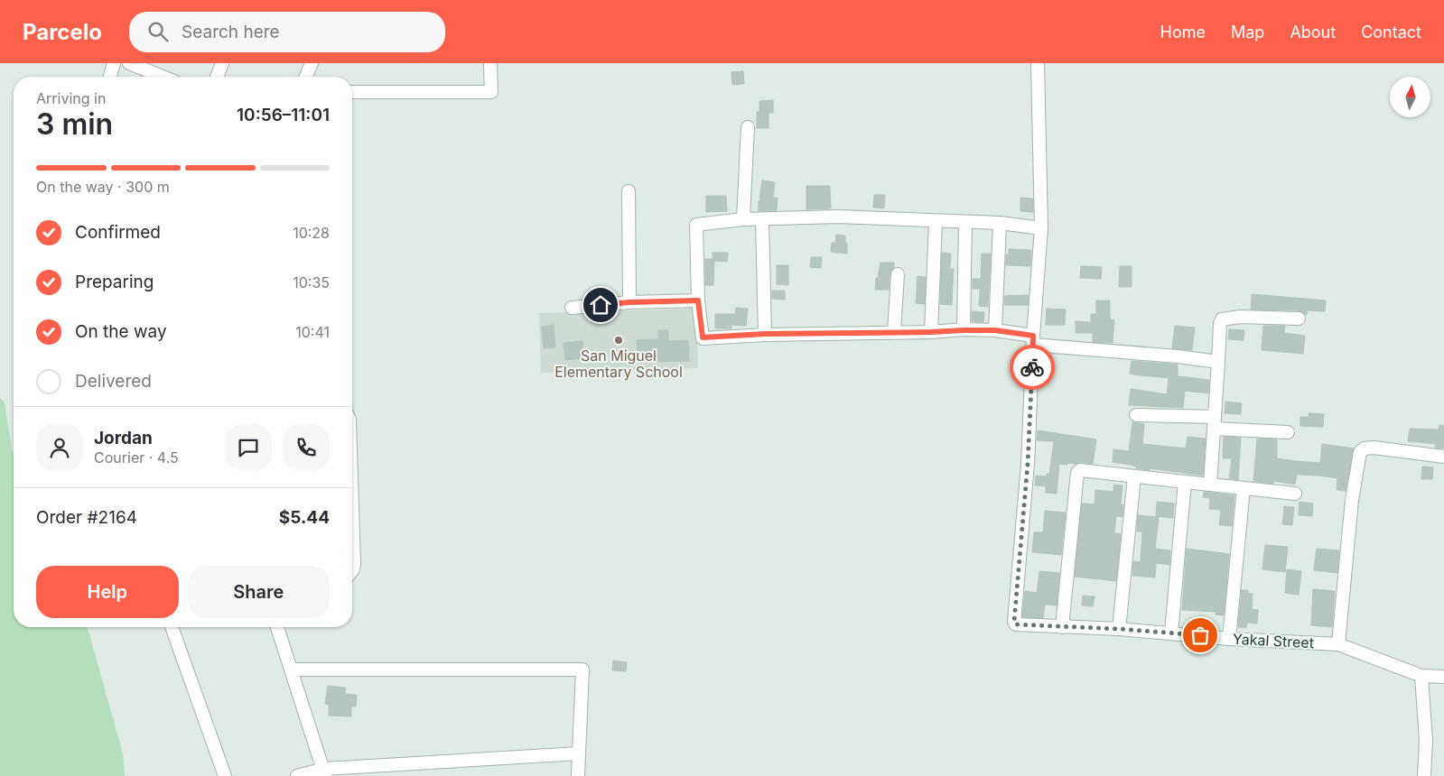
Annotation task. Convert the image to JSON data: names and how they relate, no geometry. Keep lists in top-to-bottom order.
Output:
{
  "streets": {
    "street": ["Yakal Street"]
  },
  "places": ["San Miguel Elementary School"],
  "north": "top",
  "page": {
    "header": "Parcelo",
    "search": "Search here",
    "nav": [
      "Home",
      "Map",
      "About",
      "Contact"
    ],
    "heading": ["3 min", "Arriving in", "10:56–11:01"],
    "panel": [
      "Jordan",
      "Courier · 4.5",
      "Order #2164",
      "$5.44"
    ],
    "bar": "On the way · 300 m",
    "list": [
      ["Confirmed", "10:28"],
      ["Preparing", "10:35"],
      ["On the way", "10:41"],
      "Delivered"
    ],
    "buttons": ["Help", "Share"]
  }
}
